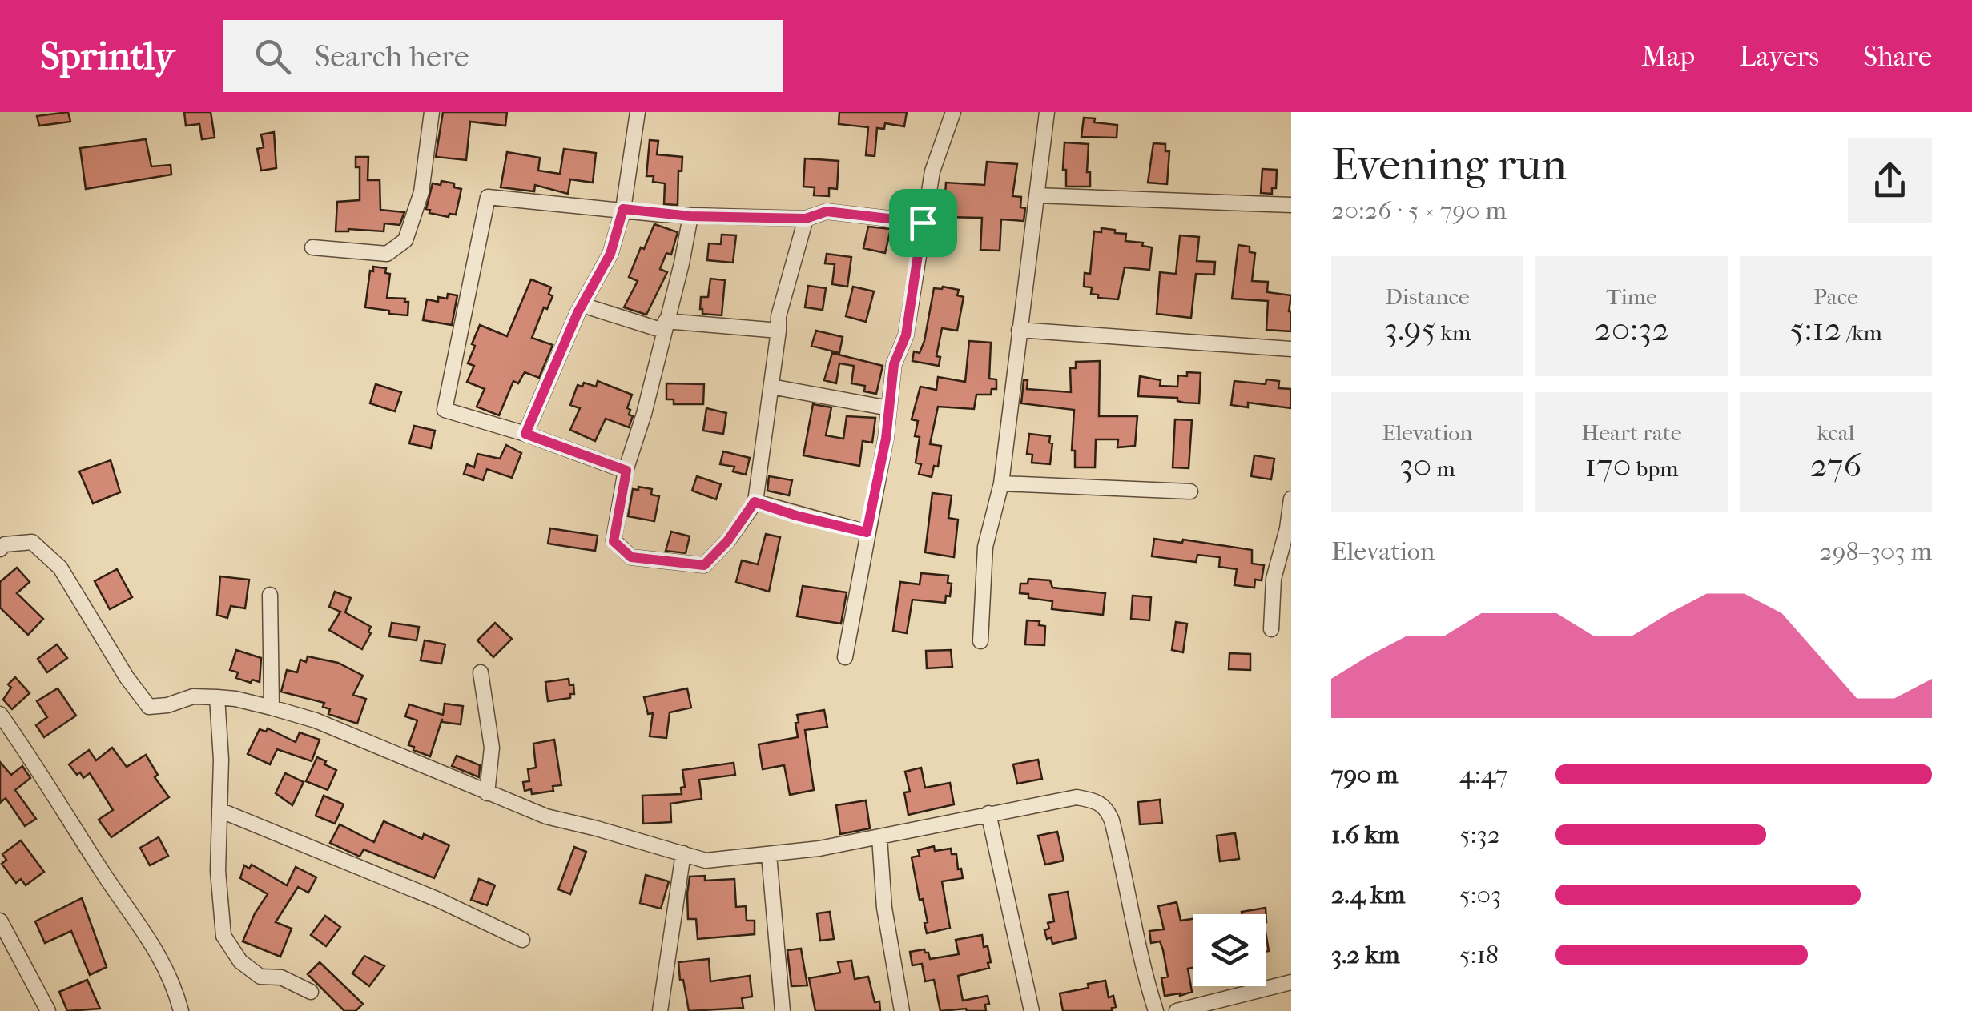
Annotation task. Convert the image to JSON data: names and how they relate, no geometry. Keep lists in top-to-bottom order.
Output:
{
  "page": {
    "header": "Sprintly",
    "search": "Search here",
    "nav": ["Map", "Layers", "Share"],
    "heading": ["Evening run", "20:26 · 5 × 790 m"],
    "stats": [
      ["Distance", "3.95 km"],
      ["Time", "20:32"],
      ["Pace", "5:12 /km"],
      ["Elevation", "30 m"],
      ["Heart rate", "170 bpm"],
      ["kcal", "276"]
    ],
    "chart": ["Elevation", "298–303 m"],
    "list": [
      {
        "name": "790 m",
        "note": "4:47"
      },
      {
        "name": "1.6 km",
        "note": "5:32"
      },
      {
        "name": "2.4 km",
        "note": "5:03"
      },
      {
        "name": "3.2 km",
        "note": "5:18"
      }
    ]
  }
}
